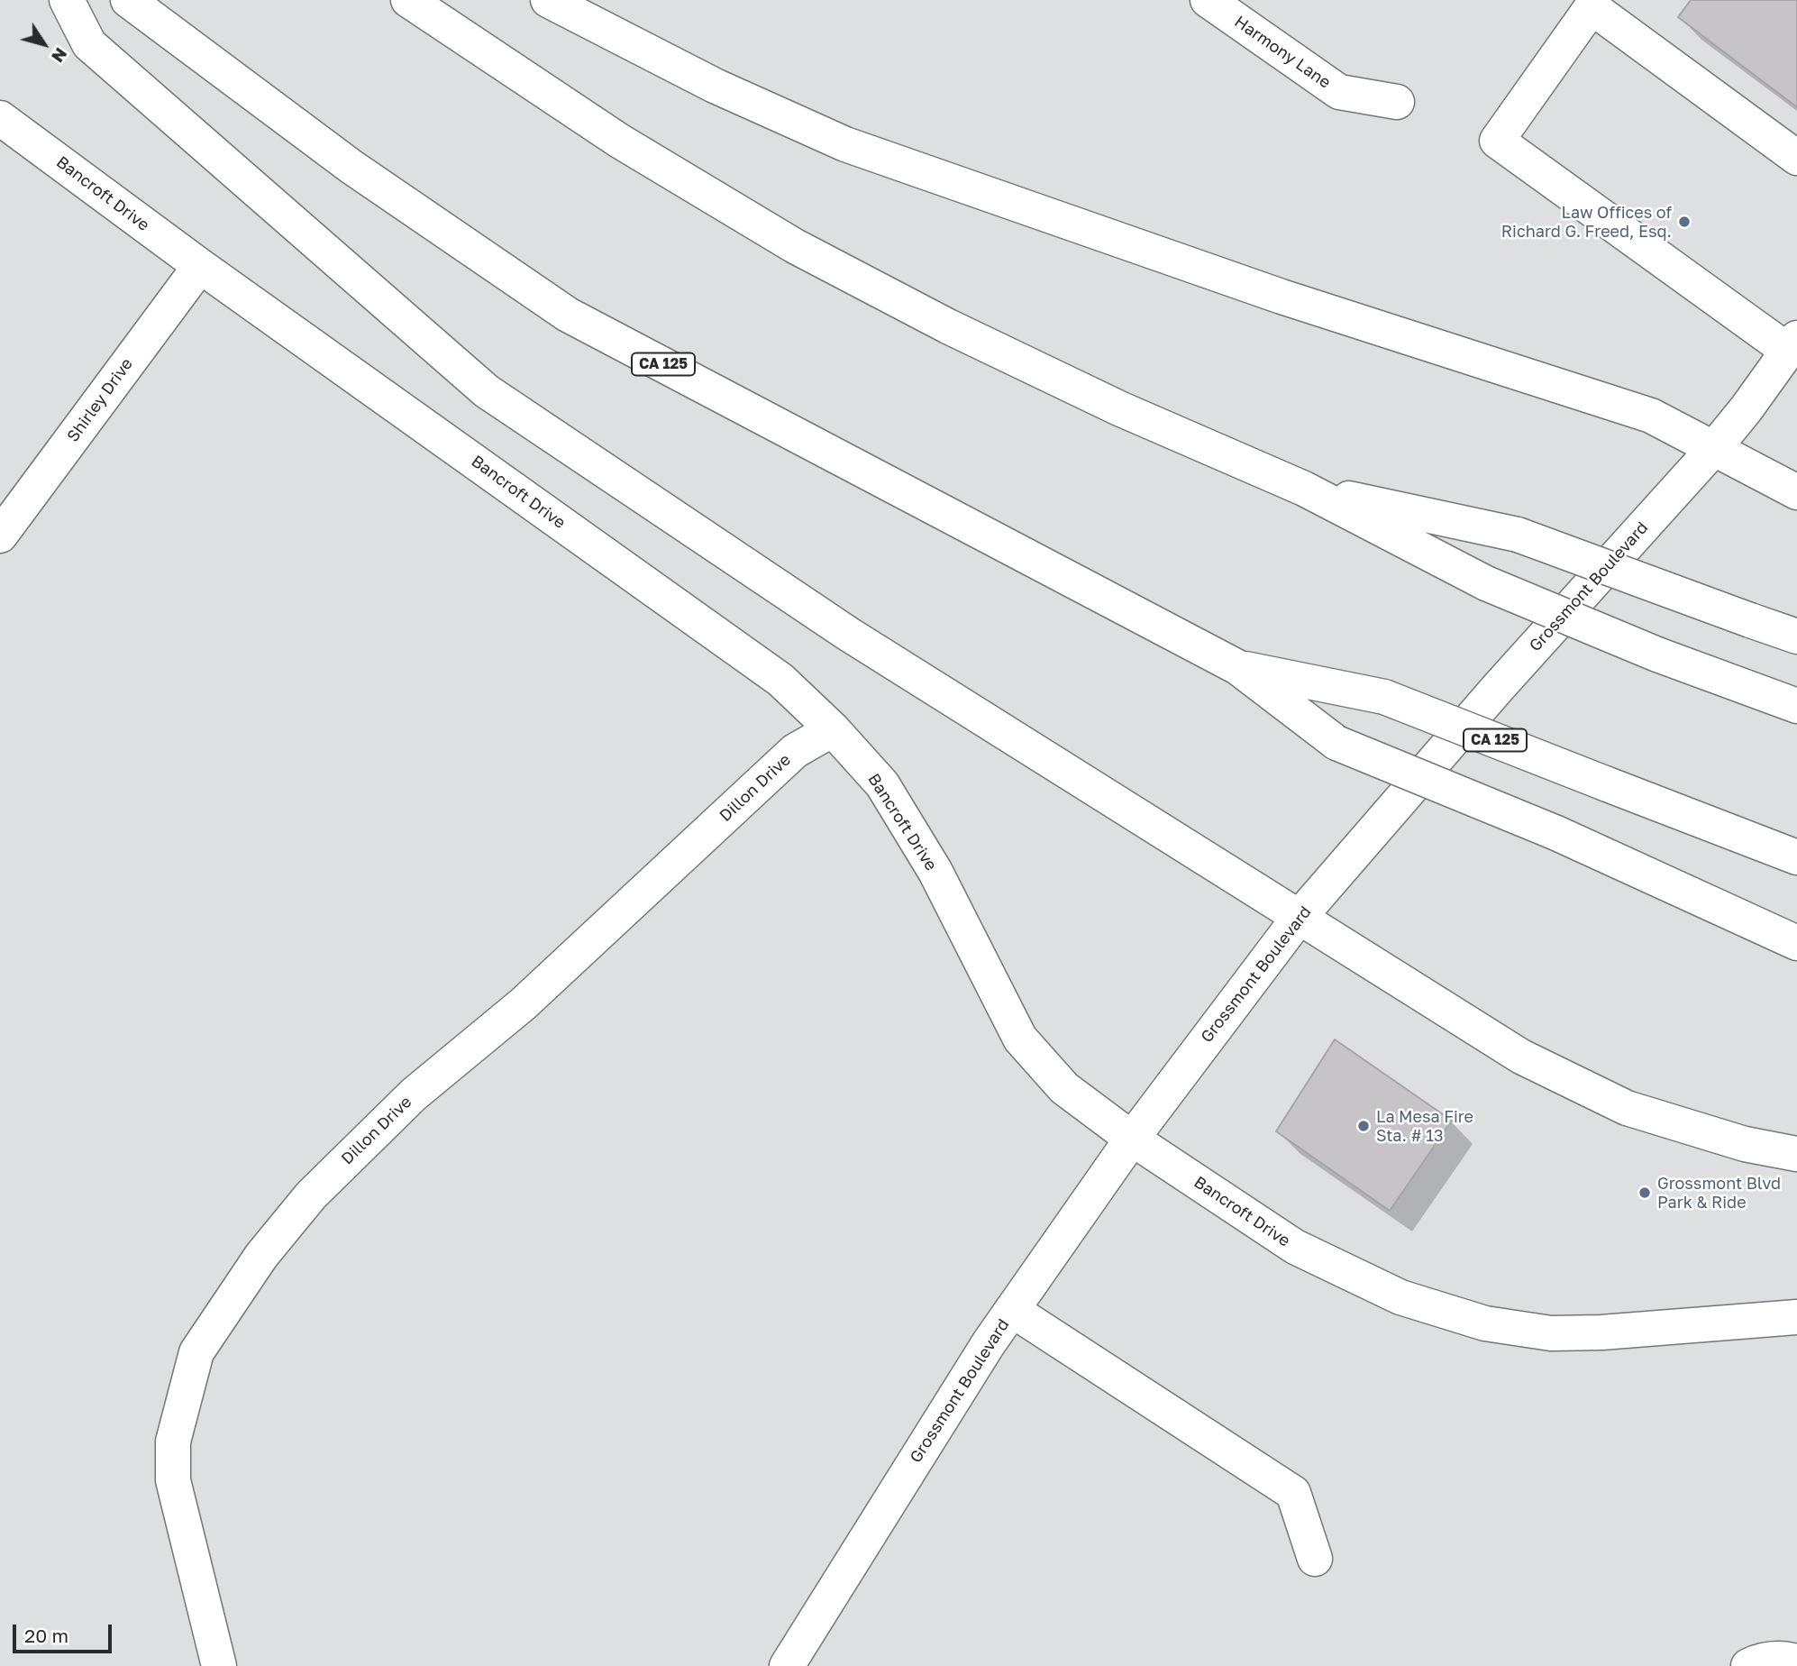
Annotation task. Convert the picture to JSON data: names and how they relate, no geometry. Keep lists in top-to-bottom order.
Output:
{
  "streets": {
    "main road": [
      "Harmony Lane",
      "Bancroft Drive",
      "CA 125",
      "Shirley Drive",
      "Grossmont Boulevard",
      "Dillon Drive"
    ]
  },
  "crossings": [
    ["Bancroft Drive", "Shirley Drive"],
    ["Bancroft Drive", "Grossmont Boulevard"],
    ["Bancroft Drive", "Dillon Drive"]
  ],
  "places": ["Law Offices of Richard G. Freed, Esq.", "La Mesa Fire Sta. # 13", "Grossmont Blvd Park & Ride"],
  "scale_bar": "20 m",
  "north": "bottom right"
}
